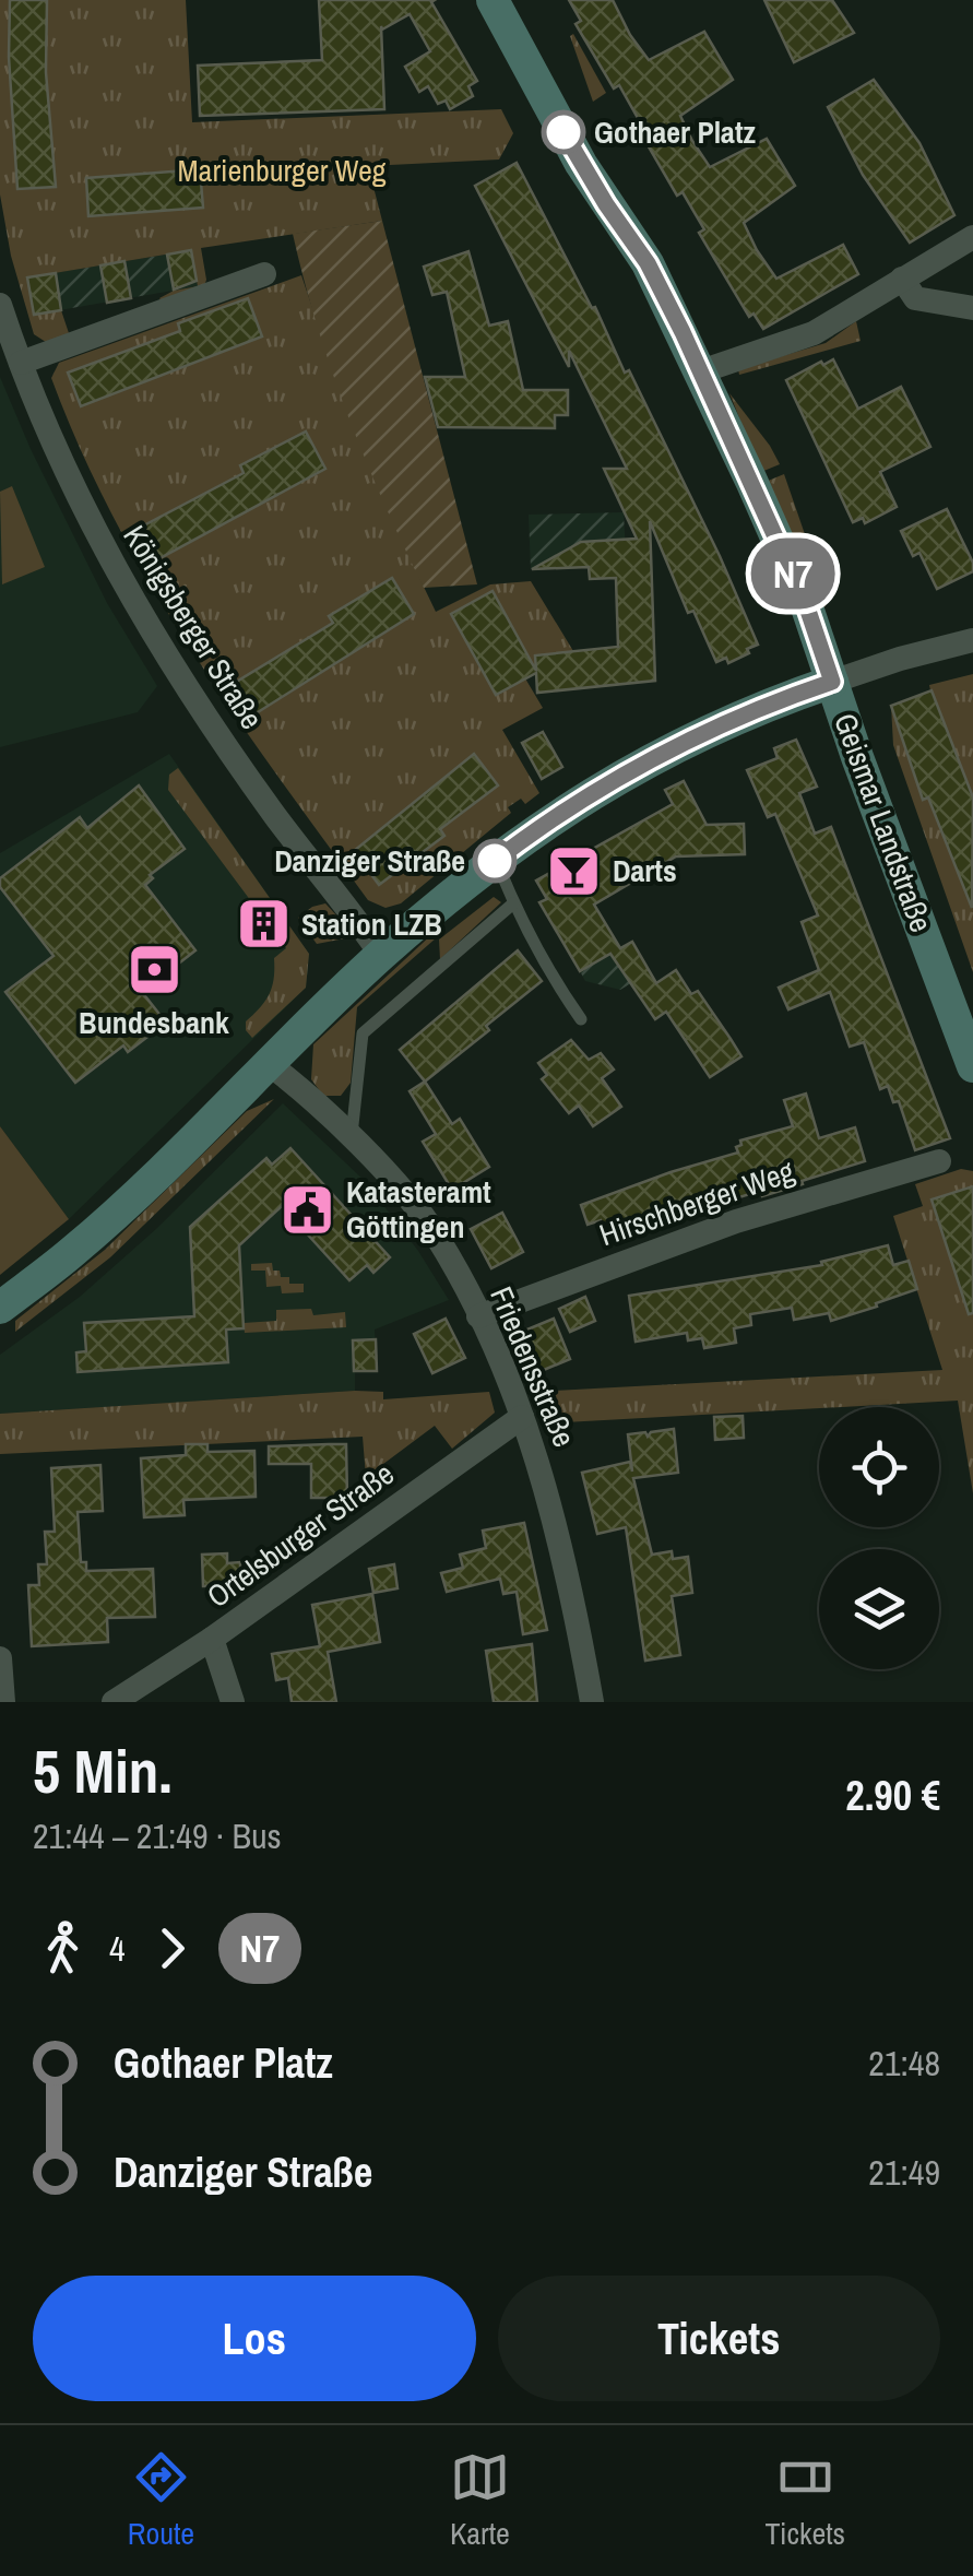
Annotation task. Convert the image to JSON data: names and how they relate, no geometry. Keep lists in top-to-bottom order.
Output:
{
  "streets": {
    "main road": ["Geismar Landstraße"],
    "street": [
      "Königsberger Straße",
      "Hirschberger Weg",
      "Friedensstraße",
      "Ortelsburger Straße"
    ]
  },
  "crossings": [
    ["Hirschberger Weg", "Friedensstraße"],
    ["Friedensstraße", "Ortelsburger Straße"]
  ],
  "parks": ["Marienburger Weg"],
  "places": {
    "other": ["Gothaer Platz", "Danziger Straße"],
    "bar": ["Darts"],
    "building": ["Station LZB"],
    "bank": ["Bundesbank"],
    "public building": ["Katasteramt Göttingen"]
  },
  "lines": ["bus line N7"],
  "page": {
    "on_map": "N7",
    "heading": ["5 Min.", "21:44 – 21:49 · Bus", "2.90 €"],
    "legs": ["4", "N7"],
    "list": [
      {
        "name": "Gothaer Platz",
        "value": "21:48"
      },
      {
        "name": "Danziger Straße",
        "value": "21:49"
      }
    ],
    "buttons": ["Los", "Tickets"],
    "tabs": ["Route", "Karte", "Tickets"]
  }
}
